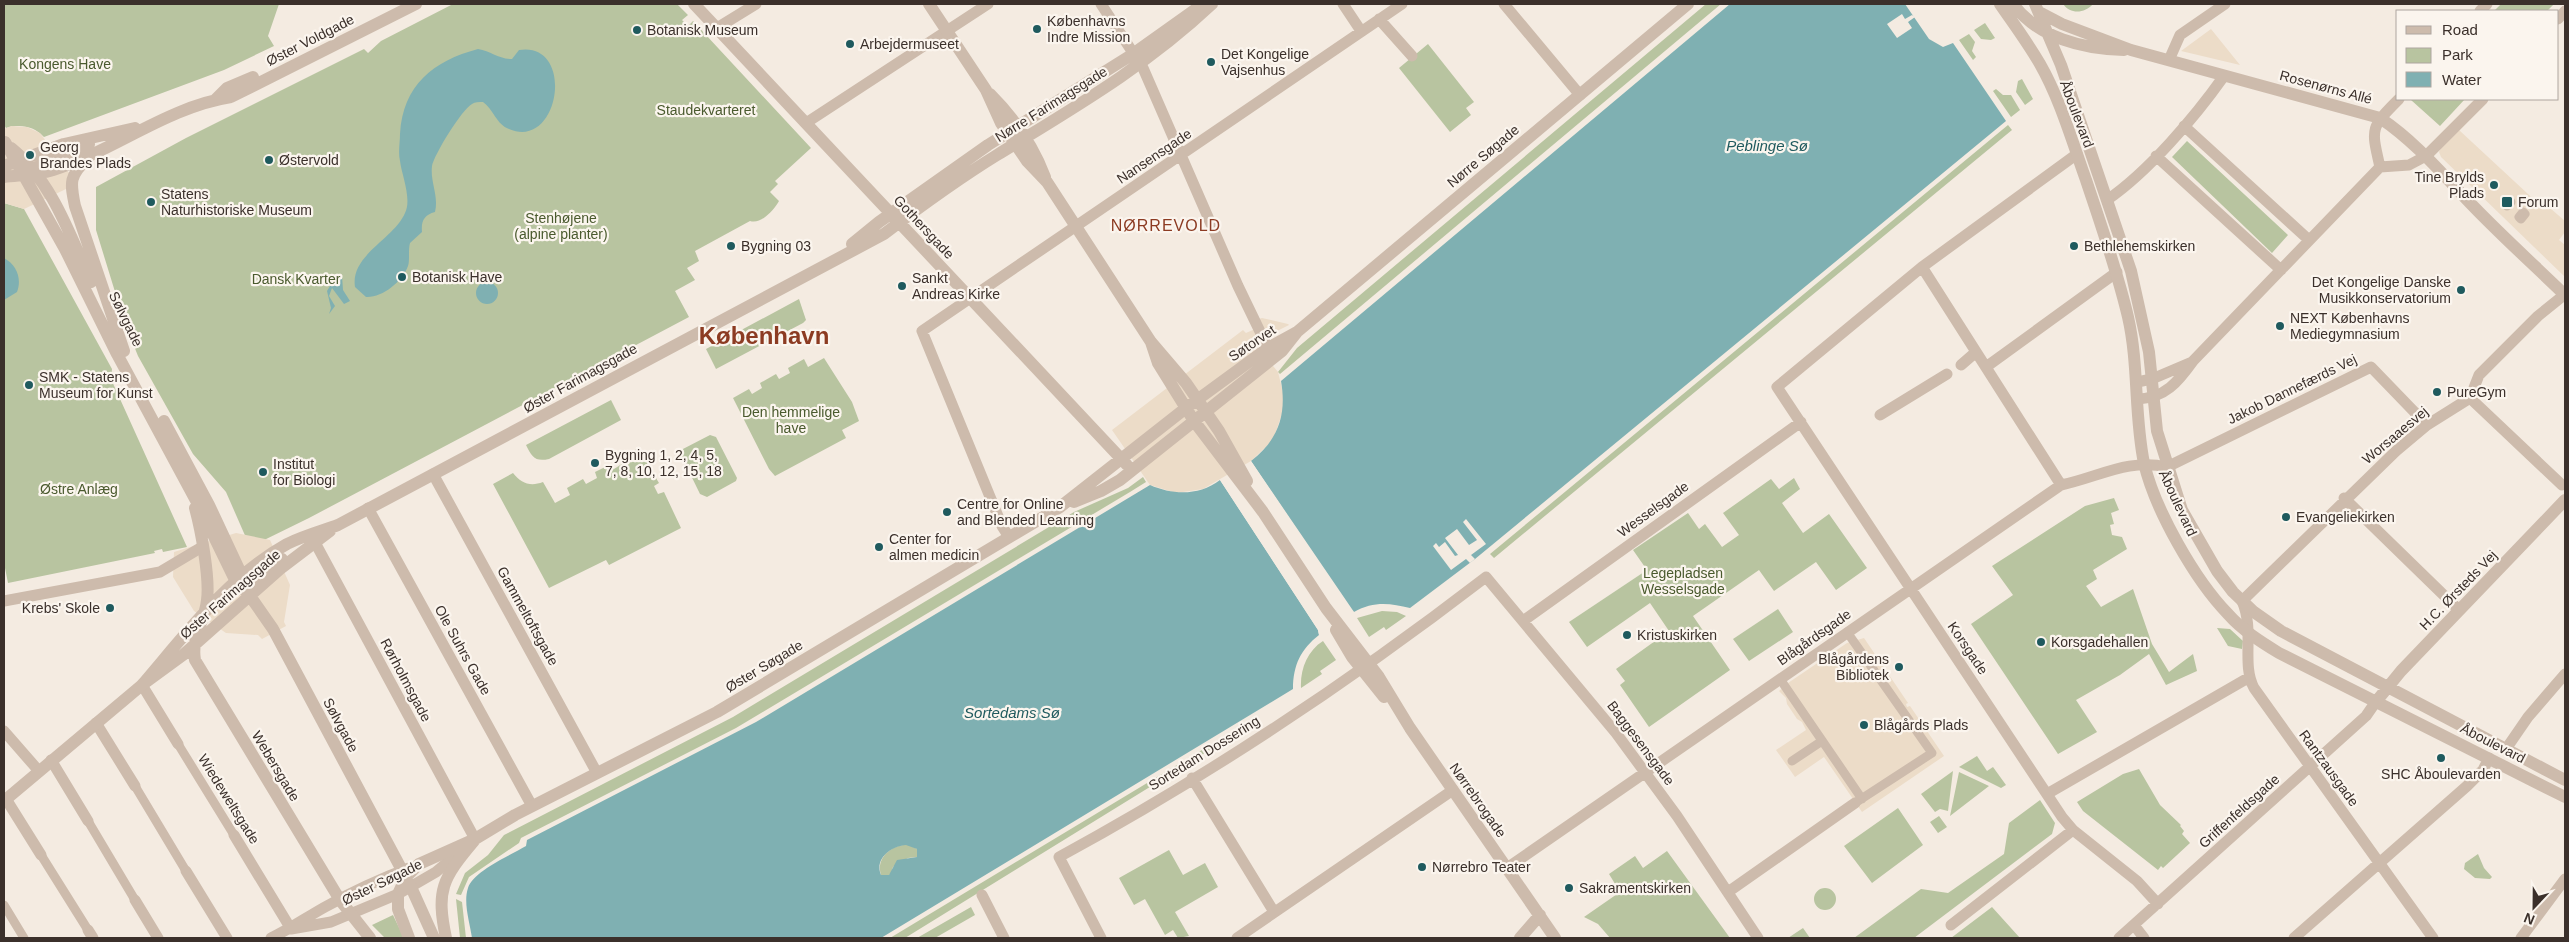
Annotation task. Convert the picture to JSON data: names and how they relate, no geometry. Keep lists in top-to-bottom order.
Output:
{
  "streets": {
    "street": [
      "Øster Voldgade",
      "Rosenørns Allé",
      "Nørre Farimagsgade",
      "Åboulevard",
      "Nansensgade",
      "Nørre Søgade",
      "Gothersgade",
      "Sølvgade",
      "Søtorvet",
      "Øster Farimagsgade",
      "Jakob Dannefærds Vej",
      "Worsaaesvej",
      "Wesselsgade",
      "H.C. Ørsteds Vej",
      "Gammeltoftsgade",
      "Blågårdsgade",
      "Korsgade",
      "Ole Suhrs Gade",
      "Øster Søgade",
      "Rørholmsgade",
      "Baggesensgade",
      "Sortedam Dossering",
      "Webersgade",
      "Rantzausgade",
      "Wiedeweltsgade",
      "Nørrebrogade",
      "Griffenfeldsgade"
    ]
  },
  "crossings": [
    ["Øster Voldgade", "Sølvgade"],
    ["Rosenørns Allé", "Åboulevard"],
    ["Nørre Farimagsgade", "Gothersgade"],
    ["Nørre Farimagsgade", "Øster Farimagsgade"],
    ["Åboulevard", "Jakob Dannefærds Vej"],
    ["Åboulevard", "Worsaaesvej"],
    ["Åboulevard", "H.C. Ørsteds Vej"],
    ["Åboulevard", "Blågårdsgade"],
    ["Åboulevard", "Griffenfeldsgade"],
    ["Nansensgade", "Gothersgade"],
    ["Nansensgade", "Øster Søgade"],
    ["Nørre Søgade", "Søtorvet"],
    ["Gothersgade", "Søtorvet"],
    ["Gothersgade", "Øster Farimagsgade"],
    ["Sølvgade", "Øster Farimagsgade"],
    ["Sølvgade", "Øster Søgade"],
    ["Sølvgade", "Webersgade"],
    ["Søtorvet", "Øster Søgade"],
    ["Øster Farimagsgade", "Gammeltoftsgade"],
    ["Øster Farimagsgade", "Ole Suhrs Gade"],
    ["Øster Farimagsgade", "Rørholmsgade"],
    ["Øster Farimagsgade", "Webersgade"],
    ["Øster Farimagsgade", "Wiedeweltsgade"],
    ["Jakob Dannefærds Vej", "Worsaaesvej"],
    ["Wesselsgade", "Korsgade"],
    ["Wesselsgade", "Baggesensgade"],
    ["H.C. Ørsteds Vej", "Griffenfeldsgade"],
    ["Gammeltoftsgade", "Øster Søgade"],
    ["Blågårdsgade", "Korsgade"],
    ["Blågårdsgade", "Baggesensgade"],
    ["Blågårdsgade", "Nørrebrogade"],
    ["Korsgade", "Griffenfeldsgade"],
    ["Ole Suhrs Gade", "Øster Søgade"],
    ["Øster Søgade", "Rørholmsgade"],
    ["Øster Søgade", "Webersgade"],
    ["Øster Søgade", "Wiedeweltsgade"],
    ["Baggesensgade", "Sortedam Dossering"],
    ["Sortedam Dossering", "Nørrebrogade"],
    ["Rantzausgade", "Griffenfeldsgade"]
  ],
  "districts": ["NØRREVOLD", "København"],
  "water": ["Peblinge Sø", "Sortedams Sø"],
  "parks": [
    "Kongens Have",
    "Staudekvarteret",
    "Stenhøjene (alpine planter)",
    "Dansk Kvarter",
    "Den hemmelige have",
    "Østre Anlæg",
    "Legepladsen Wesselsgade"
  ],
  "places": {
    "other": [
      "Københavns Indre Mission",
      "Botanisk Museum",
      "Arbejdermuseet",
      "Det Kongelige Vajsenhus",
      "Georg Brandes Plads",
      "Østervold",
      "Tine Brylds Plads",
      "Statens Naturhistoriske Museum",
      "Bygning 03",
      "Bethlehemskirken",
      "Botanisk Have",
      "Sankt Andreas Kirke",
      "Det Kongelige Danske Musikkonservatorium",
      "NEXT Københavns Mediegymnasium",
      "SMK - Statens Museum for Kunst",
      "PureGym",
      "Bygning 1, 2, 4, 5, 7, 8, 10, 12, 15, 18",
      "Institut for Biologi",
      "Centre for Online and Blended Learning",
      "Evangeliekirken",
      "Center for almen medicin",
      "Krebs' Skole",
      "Kristuskirken",
      "Korsgadehallen",
      "Blågårdens Bibliotek",
      "Blågårds Plads",
      "SHC Åboulevarden",
      "Nørrebro Teater",
      "Sakramentskirken"
    ],
    "transit": ["Forum"]
  },
  "legend": ["Road", "Park", "Water"],
  "north": "bottom"
}
